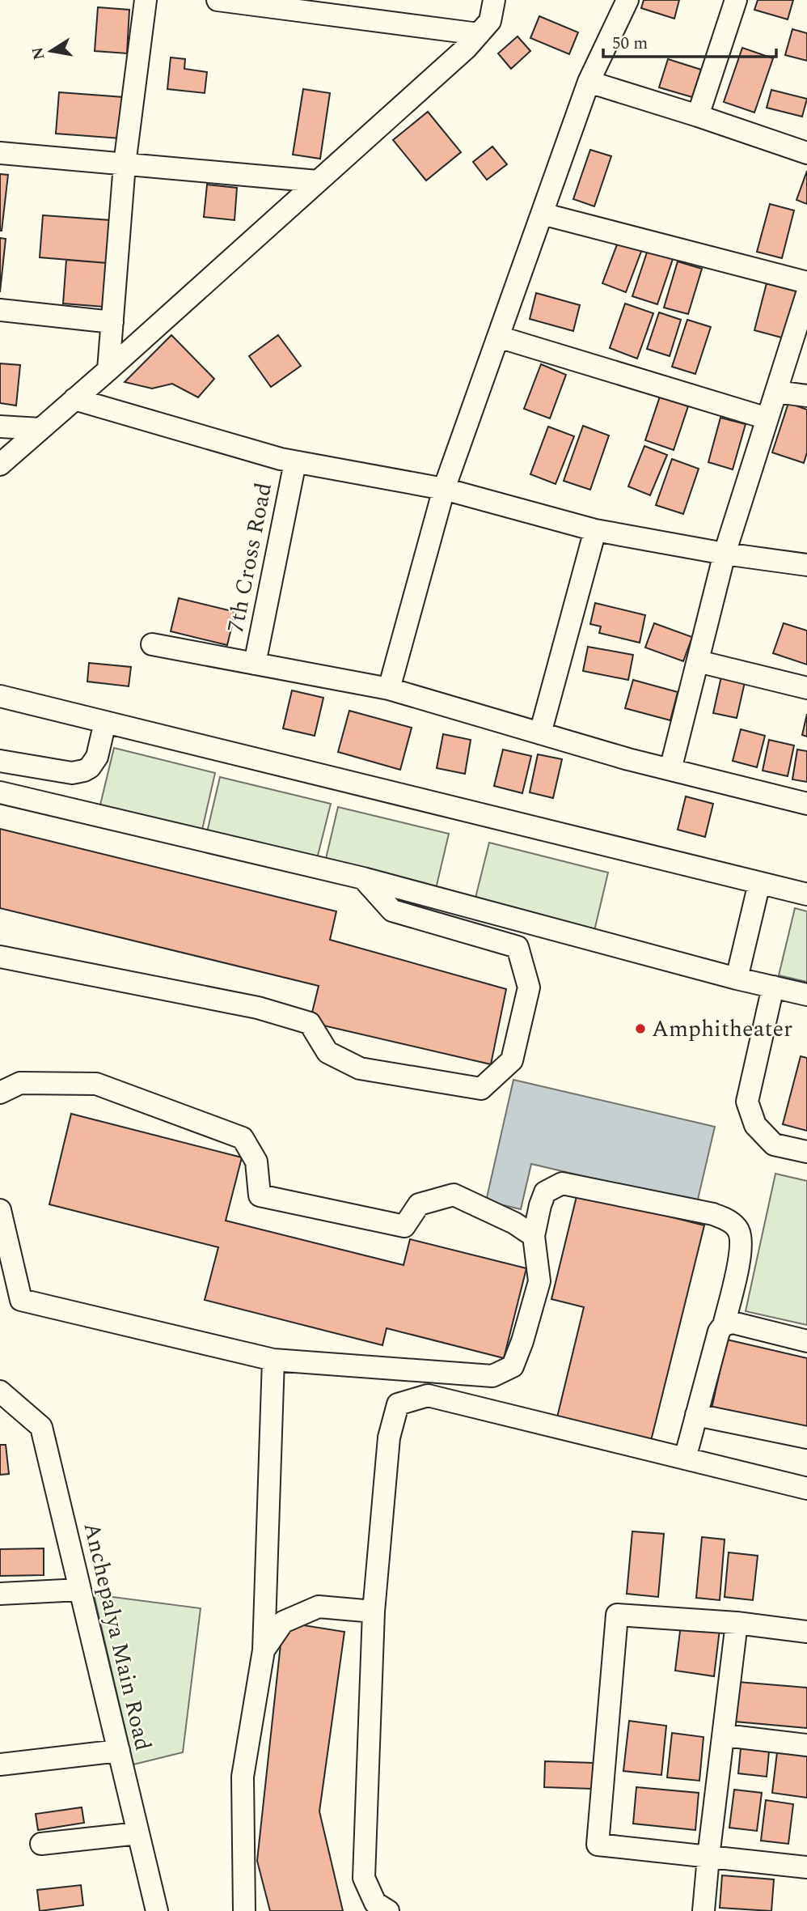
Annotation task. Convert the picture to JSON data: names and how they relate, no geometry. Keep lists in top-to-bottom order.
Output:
{
  "streets": {
    "street": ["7th Cross Road", "Anchepalya Main Road"]
  },
  "places": ["Amphitheater"],
  "scale_bar": "50 m",
  "north": "left"
}
